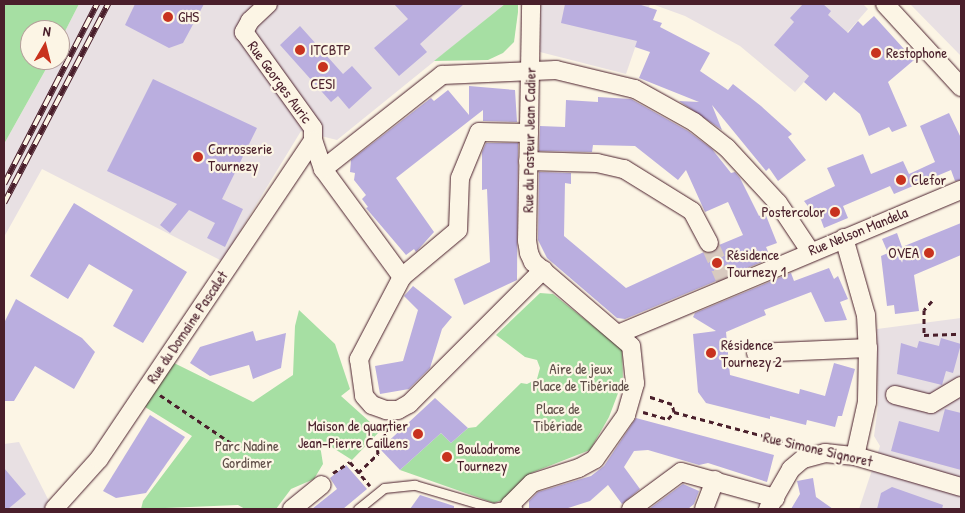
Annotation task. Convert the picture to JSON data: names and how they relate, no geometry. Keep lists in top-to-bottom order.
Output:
{
  "streets": {
    "street": [
      "Rue Georges Auric",
      "Rue du Pasteur Jean Cadier",
      "Rue Nelson Mandela",
      "Rue du Domaine Pascalet",
      "Rue Simone Signoret"
    ]
  },
  "crossings": [
    ["Rue Georges Auric", "Rue du Domaine Pascalet"]
  ],
  "parks": ["Aire de jeux Place de Tibériade", "Place de Tibériade", "Parc Nadine Gordimer"],
  "places": [
    "GHS",
    "ITCBTP",
    "Restophone",
    "CESI",
    "Carrosserie Tournezy",
    "Clefor",
    "Postercolor",
    "OVEA",
    "Résidence Tournezy 1",
    "Résidence Tournezy 2",
    "Maison de quartier Jean-Pierre Caillens",
    "Boulodrome Tournezy"
  ],
  "north": "top"
}
